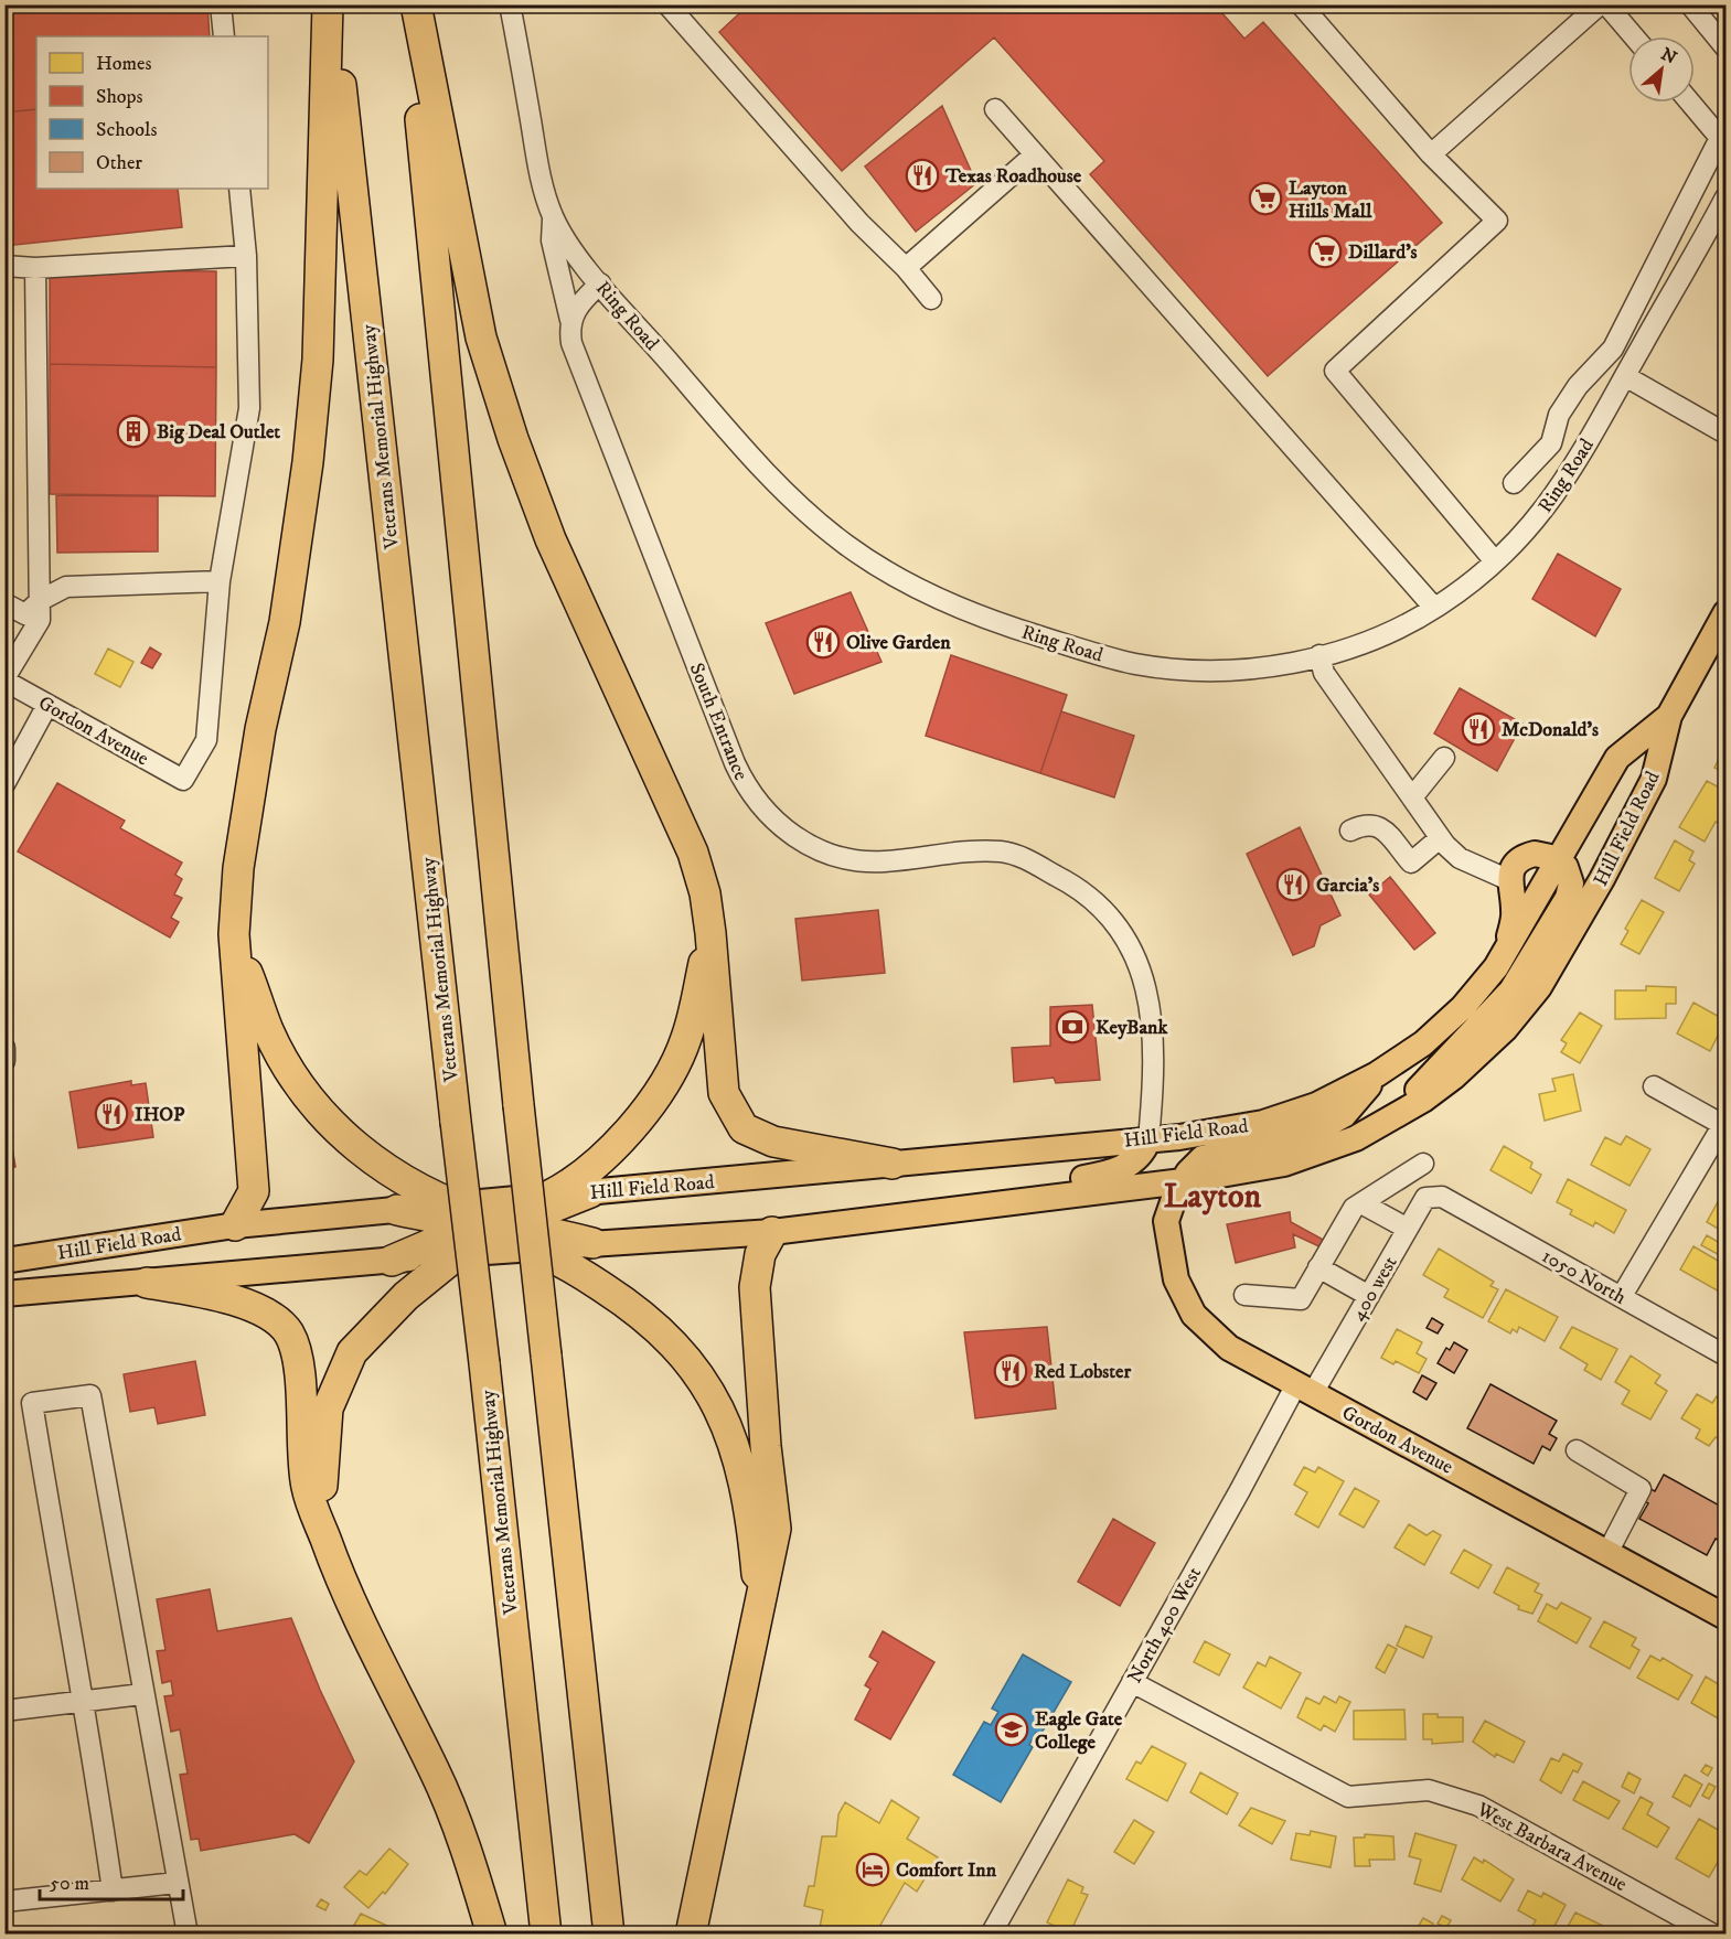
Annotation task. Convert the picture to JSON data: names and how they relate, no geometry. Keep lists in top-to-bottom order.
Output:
{
  "streets": {
    "highway": ["Veterans Memorial Highway"],
    "main road": ["Gordon Avenue", "Hill Field Road"],
    "street": [
      "Ring Road",
      "South Entrance",
      "1050 North",
      "400 west",
      "North 400 West",
      "West Barbara Avenue"
    ]
  },
  "crossings": [
    ["Ring Road", "South Entrance"],
    ["South Entrance", "Hill Field Road"],
    ["Gordon Avenue", "Hill Field Road"],
    ["Gordon Avenue", "400 west"],
    ["Gordon Avenue", "North 400 West"],
    ["1050 North", "400 west"],
    ["400 west", "North 400 West"],
    ["North 400 West", "West Barbara Avenue"]
  ],
  "districts": ["Layton"],
  "places": {
    "restaurant": [
      "Texas Roadhouse",
      "Olive Garden",
      "McDonald's",
      "Garcia's",
      "IHOP",
      "Red Lobster"
    ],
    "supermarket": ["Layton Hills Mall", "Dillard's"],
    "building": ["Big Deal Outlet"],
    "bank": ["KeyBank"],
    "school or university": ["Eagle Gate College"],
    "hotel": ["Comfort Inn"]
  },
  "legend": [
    "Homes",
    "Shops",
    "Schools",
    "Other"
  ],
  "scale_bar": "50 m",
  "north": "top right"
}
